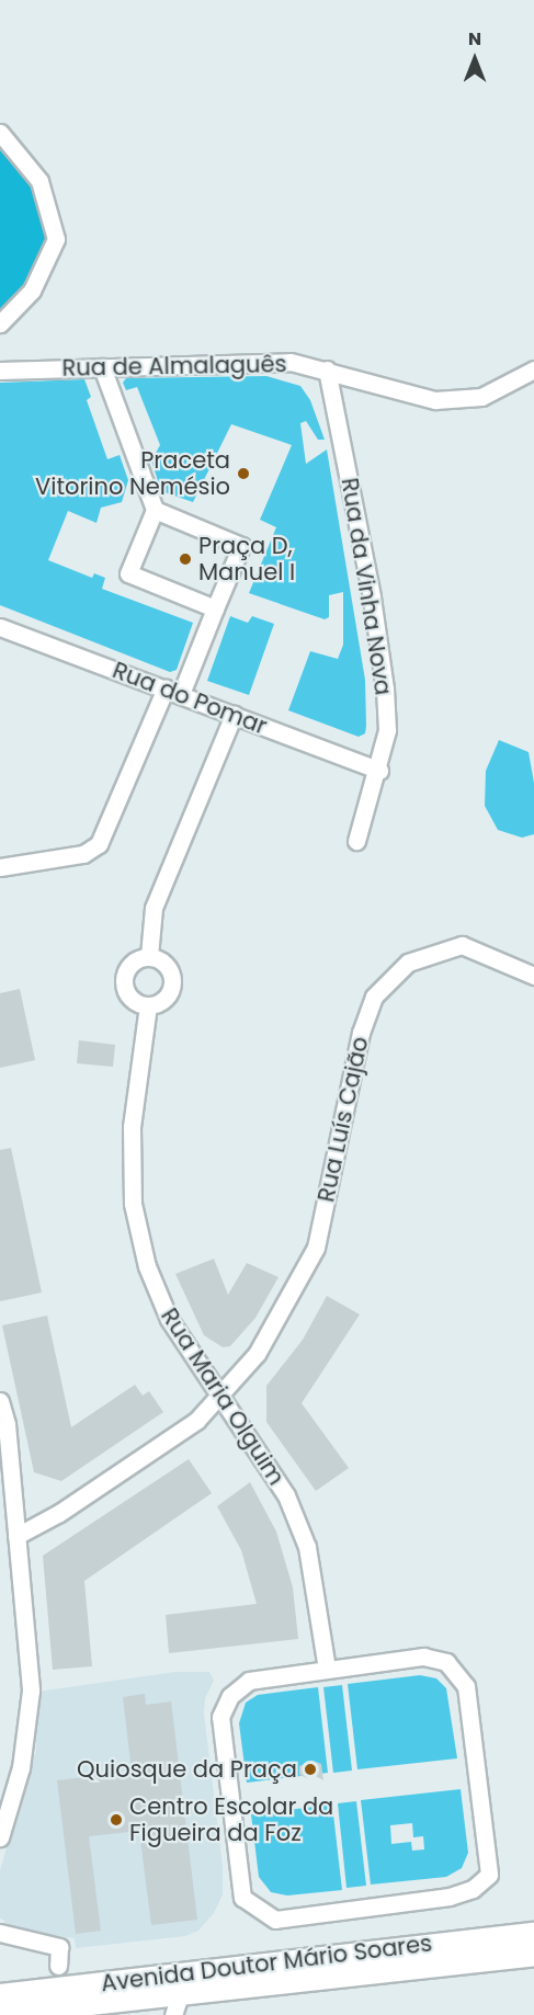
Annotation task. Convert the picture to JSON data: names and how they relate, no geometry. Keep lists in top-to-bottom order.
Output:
{
  "streets": {
    "main road": ["Avenida Doutor Mário Soares"],
    "street": [
      "Rua de Almalaguês",
      "Rua da Vinha Nova",
      "Rua do Pomar",
      "Rua Luís Cajão",
      "Rua Maria Olguim"
    ]
  },
  "crossings": [
    ["Rua de Almalaguês", "Rua da Vinha Nova"],
    ["Rua da Vinha Nova", "Rua do Pomar"],
    ["Rua Luís Cajão", "Rua Maria Olguim"]
  ],
  "places": [
    "Praceta Vitorino Nemésio",
    "Praça D, Manuel I",
    "Quiosque da Praça",
    "Centro Escolar da Figueira da Foz"
  ],
  "north": "top"
}
